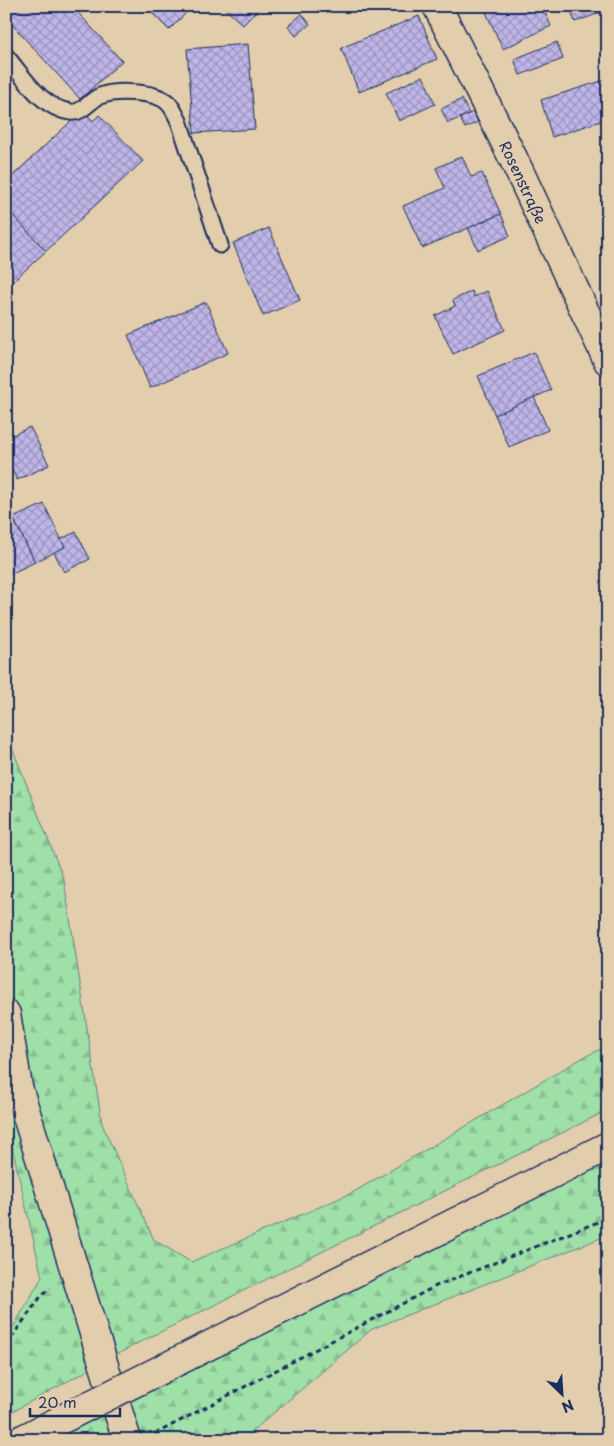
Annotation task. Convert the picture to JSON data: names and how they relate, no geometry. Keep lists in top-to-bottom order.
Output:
{
  "streets": {
    "street": ["Rosenstraße"]
  },
  "scale_bar": "20 m",
  "north": "bottom right"
}
